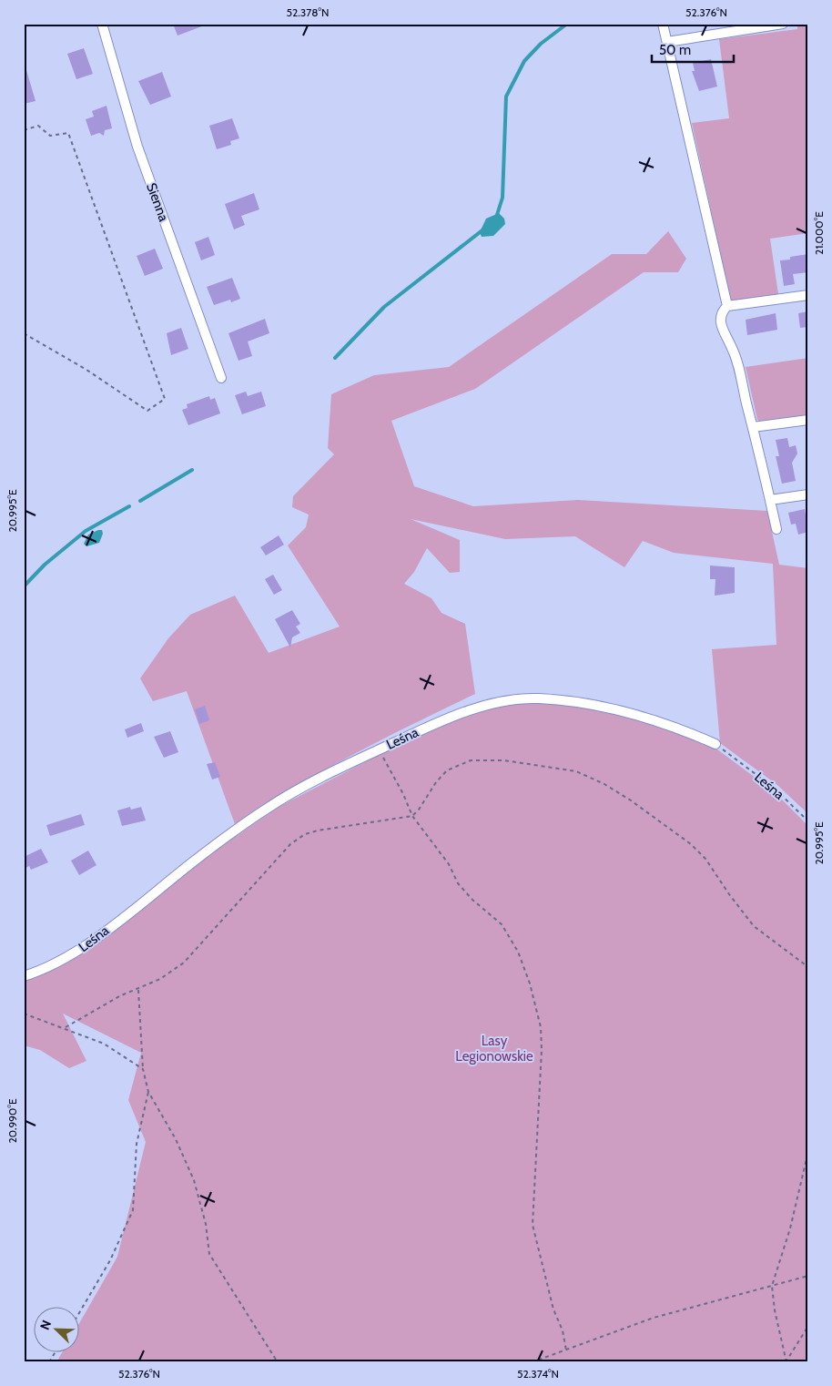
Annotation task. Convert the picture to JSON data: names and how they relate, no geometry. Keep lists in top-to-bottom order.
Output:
{
  "streets": {
    "street": ["Sienna", "Leśna"]
  },
  "parks": ["Lasy Legionowskie"],
  "scale_bar": "50 m",
  "north": "top left",
  "coordinates": [
    "52.378°N",
    "52.376°N",
    "21.000°E",
    "20.995°E",
    "20.990°E",
    "52.374°N"
  ]
}
